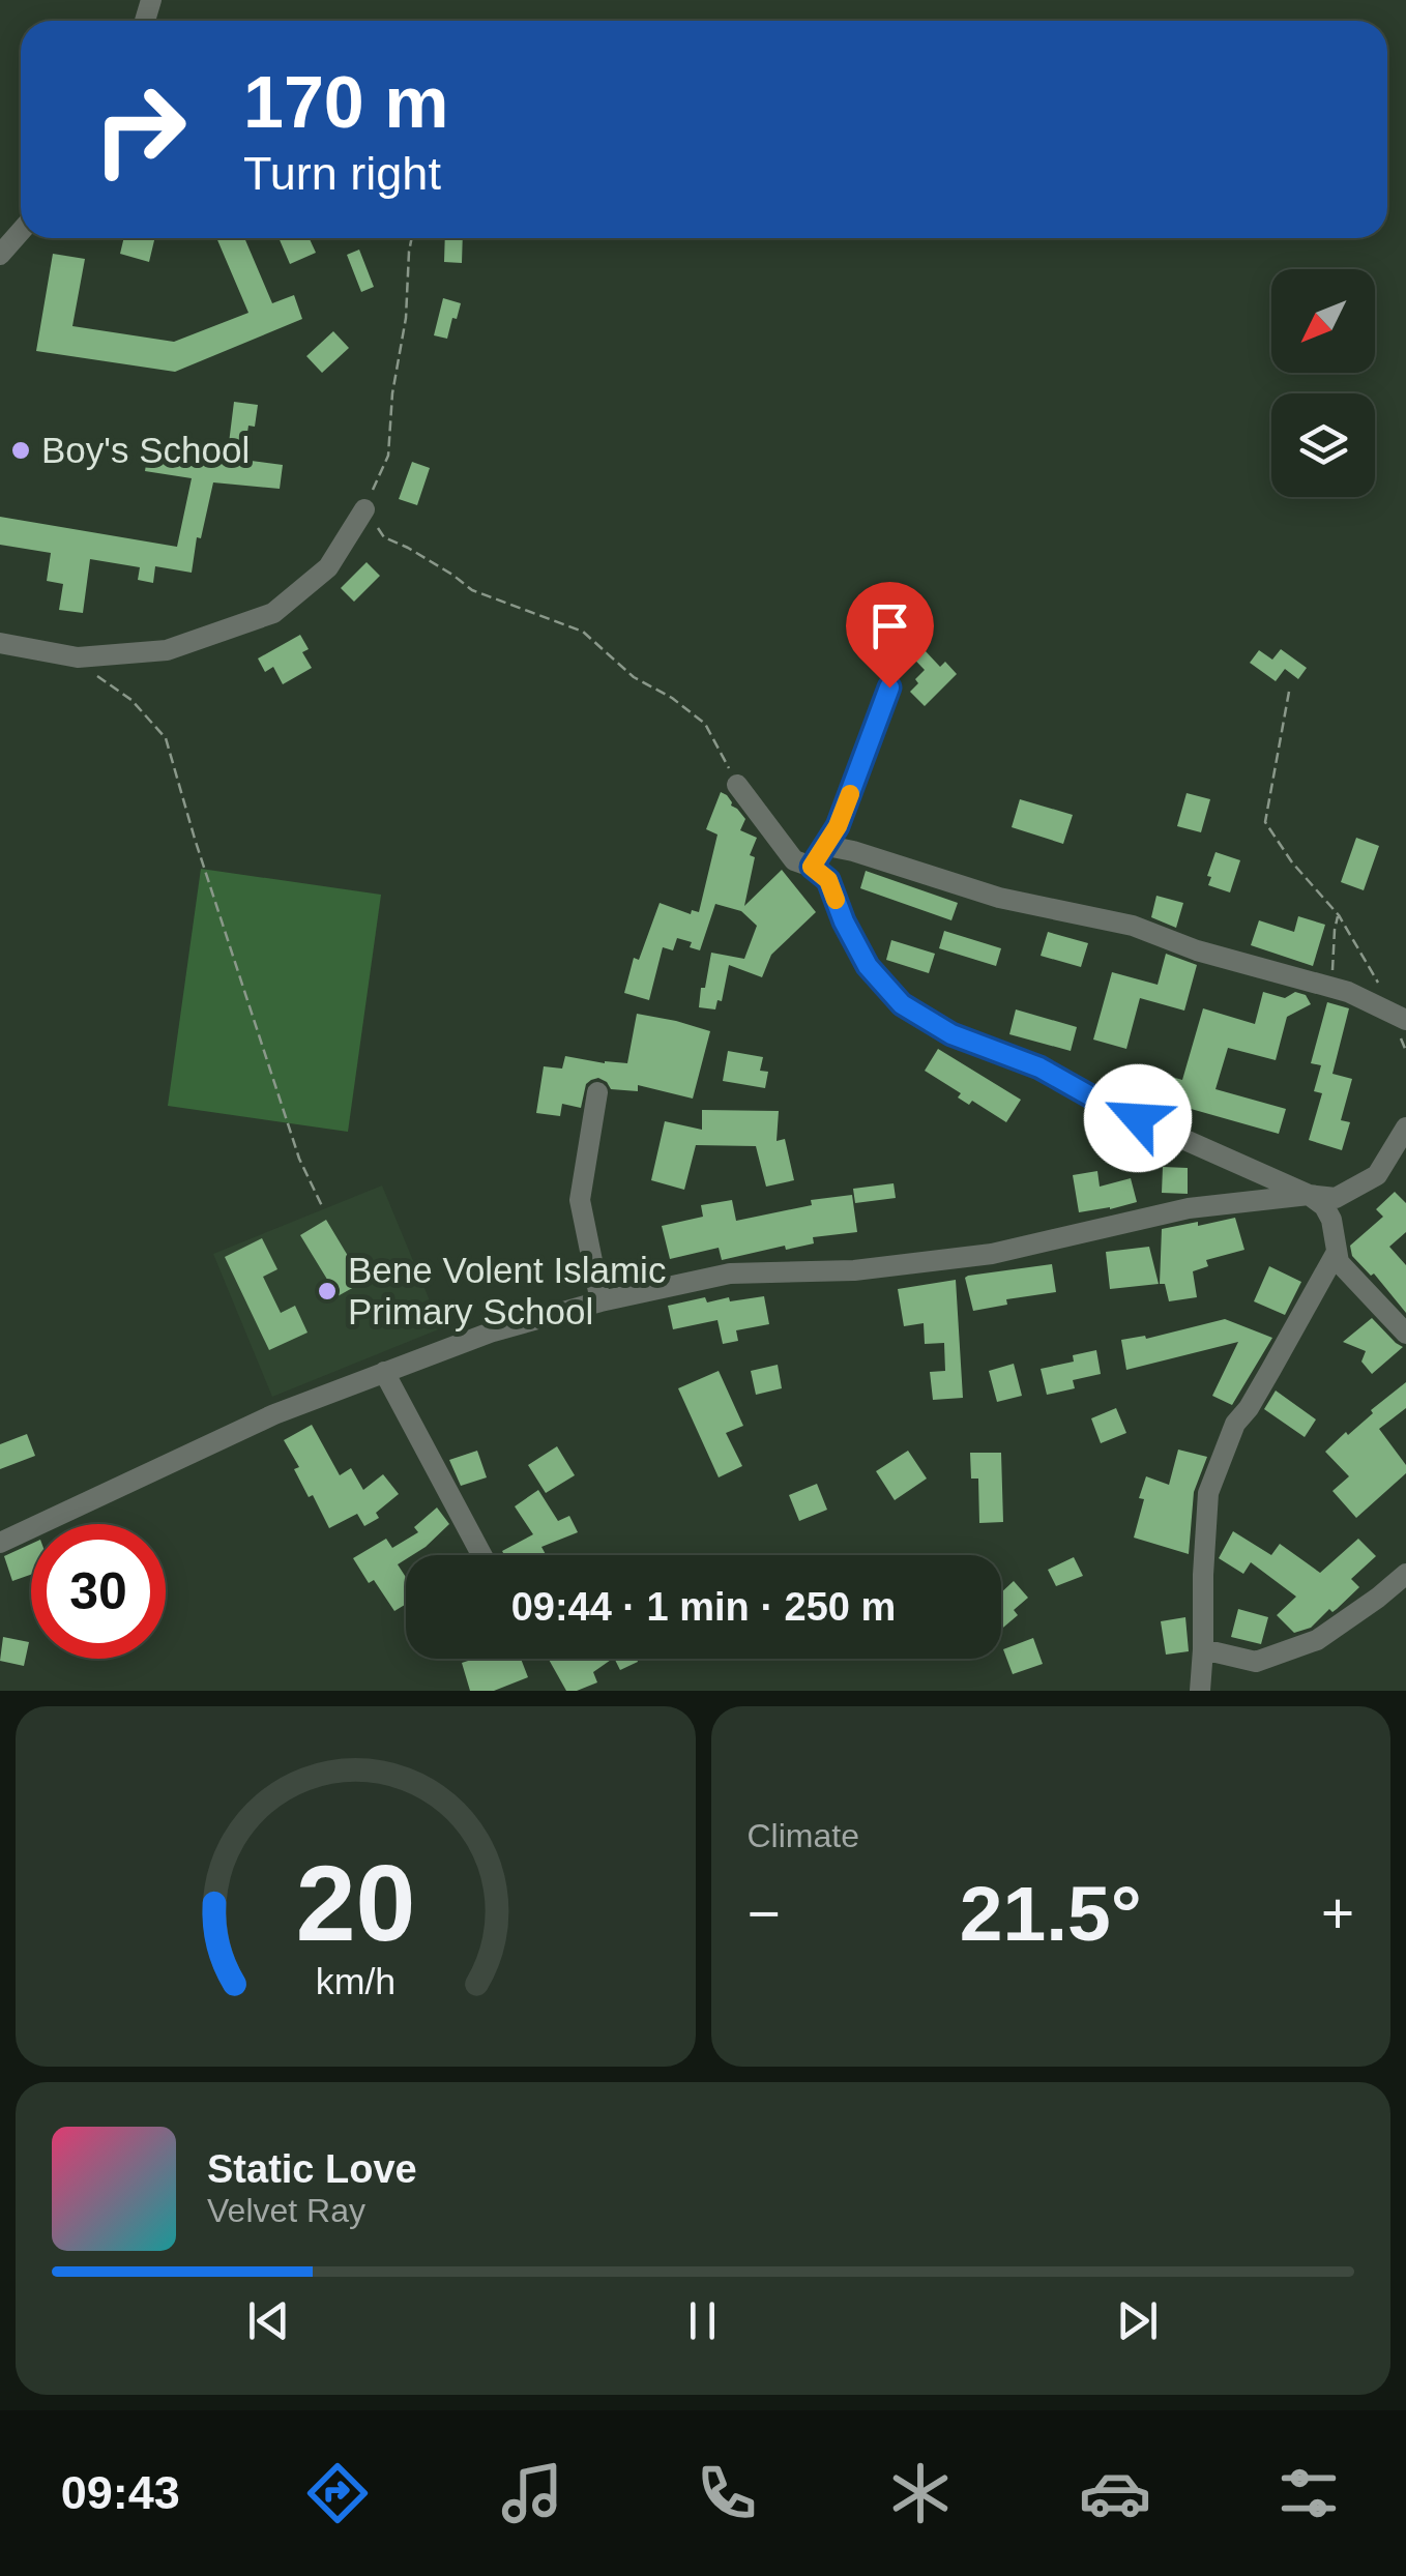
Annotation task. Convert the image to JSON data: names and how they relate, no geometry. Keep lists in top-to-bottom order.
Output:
{
  "places": ["Boy's School", "Bene Volent Islamic Primary School"],
  "north": "bottom left",
  "page": {
    "turn": ["170 m", "Turn right"],
    "limit": "30",
    "trip": "09:44 · 1 min · 250 m",
    "tile": "Climate",
    "heat": ["−", "21.5°", "+"],
    "song": ["Static Love", "Velvet Ray"],
    "tabs": "09:43",
    "gauge": ["20", "km/h"]
  }
}
